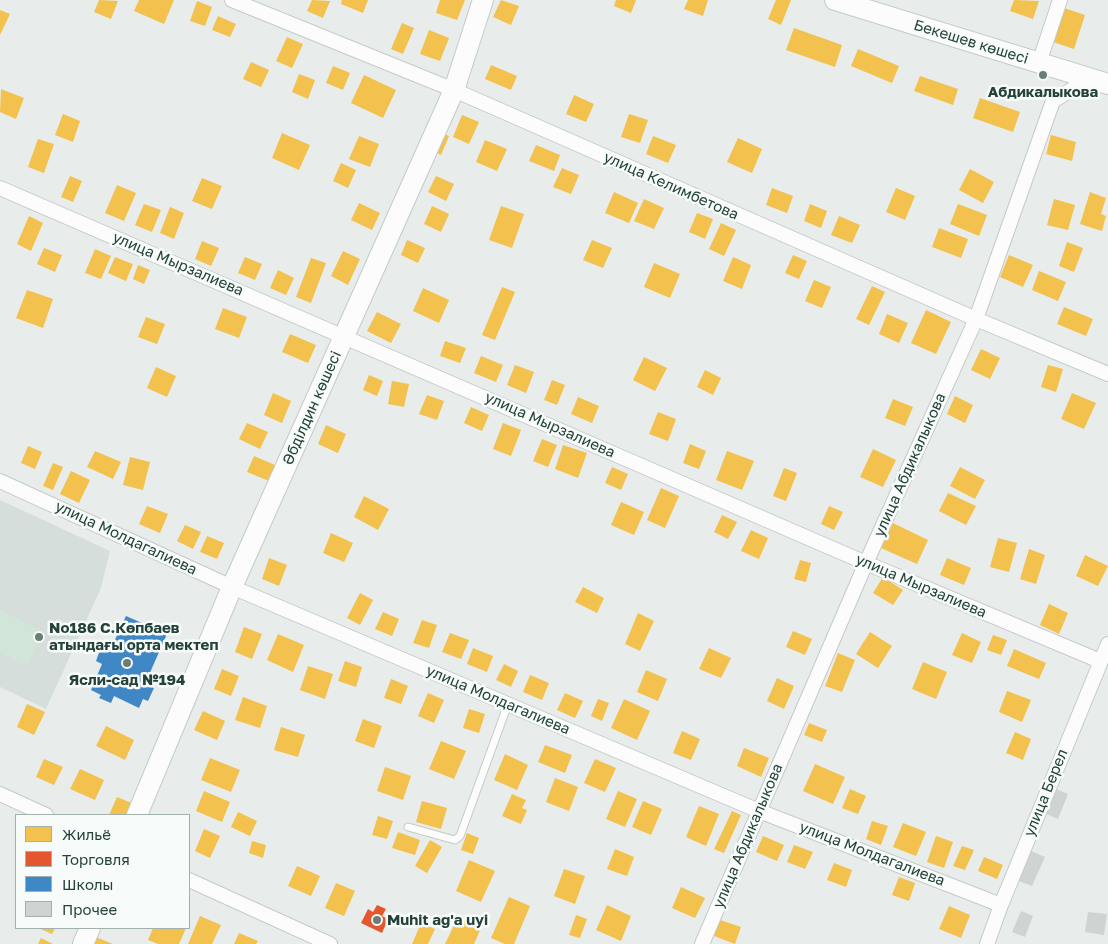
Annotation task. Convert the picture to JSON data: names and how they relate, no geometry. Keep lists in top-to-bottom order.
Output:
{
  "streets": {
    "main road": ["Бекешев көшесі", "Әбділдин көшесі"],
    "street": [
      "улица Келимбетова",
      "улица Мырзалиева",
      "улица Абдикалыкова",
      "улица Молдагалиева",
      "улица Берел"
    ]
  },
  "crossings": [
    ["Бекешев көшесі", "улица Абдикалыкова"],
    ["улица Келимбетова", "Әбділдин көшесі"],
    ["улица Келимбетова", "улица Абдикалыкова"],
    ["улица Мырзалиева", "Әбділдин көшесі"],
    ["улица Мырзалиева", "улица Абдикалыкова"],
    ["улица Мырзалиева", "улица Берел"],
    ["Әбділдин көшесі", "улица Молдагалиева"],
    ["улица Абдикалыкова", "улица Молдагалиева"],
    ["улица Молдагалиева", "улица Берел"]
  ],
  "places": [
    "Абдикалыкова",
    "No186 С.Көпбаев атындағы орта мектеп",
    "Ясли-сад №194",
    "Muhit ag'a uyi"
  ],
  "legend": [
    "Жильё",
    "Торговля",
    "Школы",
    "Прочее"
  ]
}
